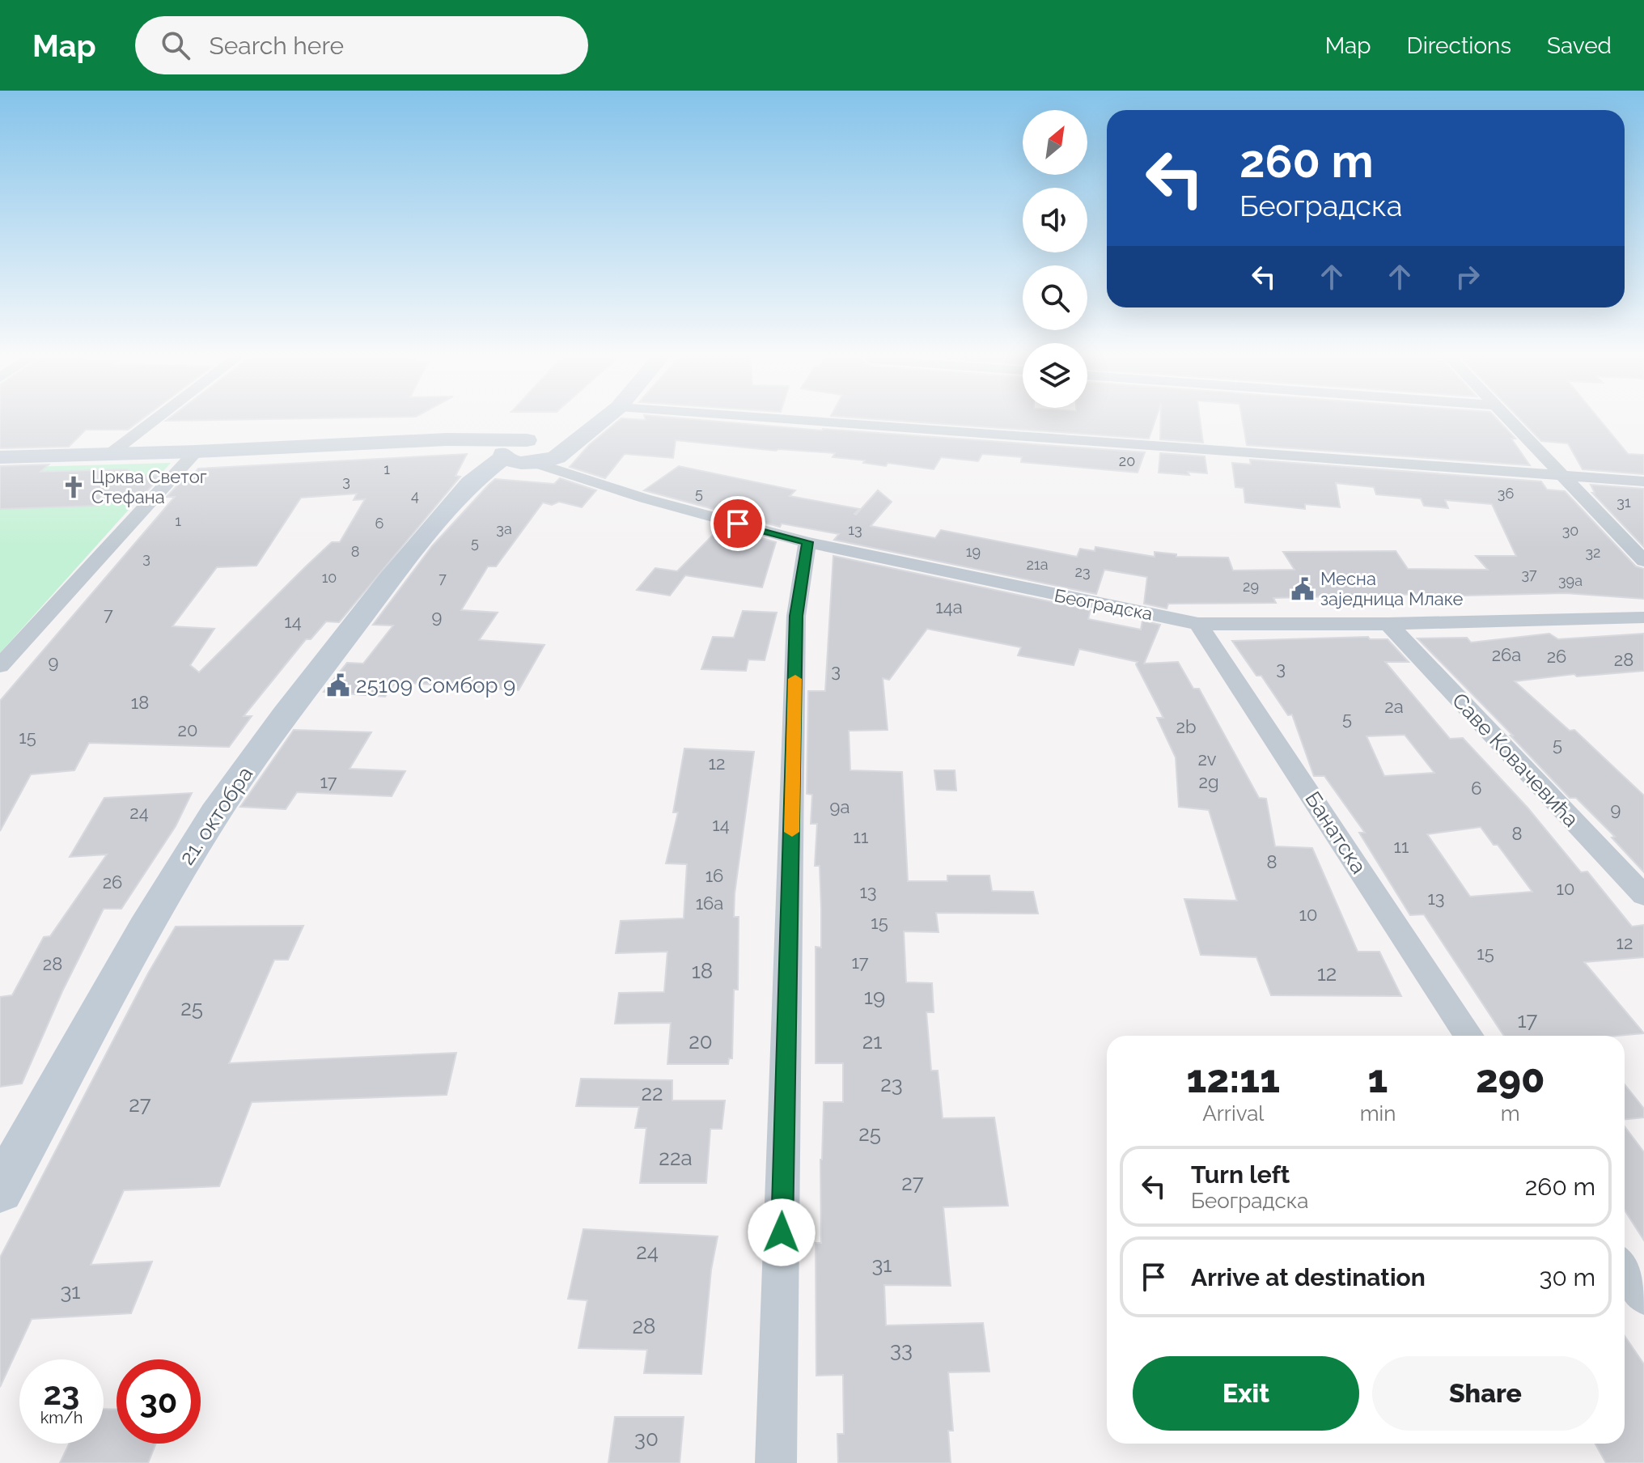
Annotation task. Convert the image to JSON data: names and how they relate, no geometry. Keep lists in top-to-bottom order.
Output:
{
  "streets": {
    "main road": ["21. октобра"],
    "street": ["Београдска", "Саве Ковачевића", "Банатска"]
  },
  "crossings": [
    ["Београдска", "Саве Ковачевића"],
    ["Београдска", "Банатска"]
  ],
  "places": {
    "church": ["Црква Светог Стефана"],
    "public building": ["Месна заједница Млаке", "25109 Сомбор 9"]
  },
  "house_numbers": [
    "20",
    "1",
    "3",
    "5",
    "36",
    "4",
    "31",
    "1",
    "6",
    "3a",
    "13",
    "30",
    "5",
    "8",
    "19",
    "32",
    "3",
    "21a",
    "23",
    "37",
    "10",
    "7",
    "39a",
    "29",
    "14a",
    "7",
    "9",
    "14",
    "26a",
    "26",
    "28",
    "9",
    "3",
    "3",
    "18",
    "2a",
    "5",
    "2b",
    "20",
    "15",
    "5",
    "2v",
    "12",
    "17",
    "2g",
    "6",
    "9a",
    "9",
    "24",
    "14",
    "8",
    "11",
    "11",
    "8",
    "16",
    "26",
    "10",
    "13",
    "13",
    "16a",
    "10",
    "15",
    "12",
    "15",
    "17",
    "28",
    "18",
    "12",
    "19",
    "25",
    "17",
    "20",
    "21",
    "23",
    "22",
    "27",
    "25",
    "22a",
    "27",
    "24",
    "31",
    "31",
    "28",
    "33",
    "30"
  ],
  "north": "top right",
  "page": {
    "header": "Map",
    "search": "Search here",
    "nav": ["Map", "Directions", "Saved"],
    "turn": ["260 m", "Београдска"],
    "eta": [
      "12:11",
      "Arrival",
      "1",
      "min",
      "290",
      "m"
    ],
    "list": [
      {
        "name": "Turn left",
        "note": "Београдска",
        "value": "260 m"
      },
      {
        "name": "Arrive at destination",
        "value": "30 m"
      }
    ],
    "buttons": ["Exit", "Share"],
    "speed": "23 km/h",
    "limit": "30"
  }
}
